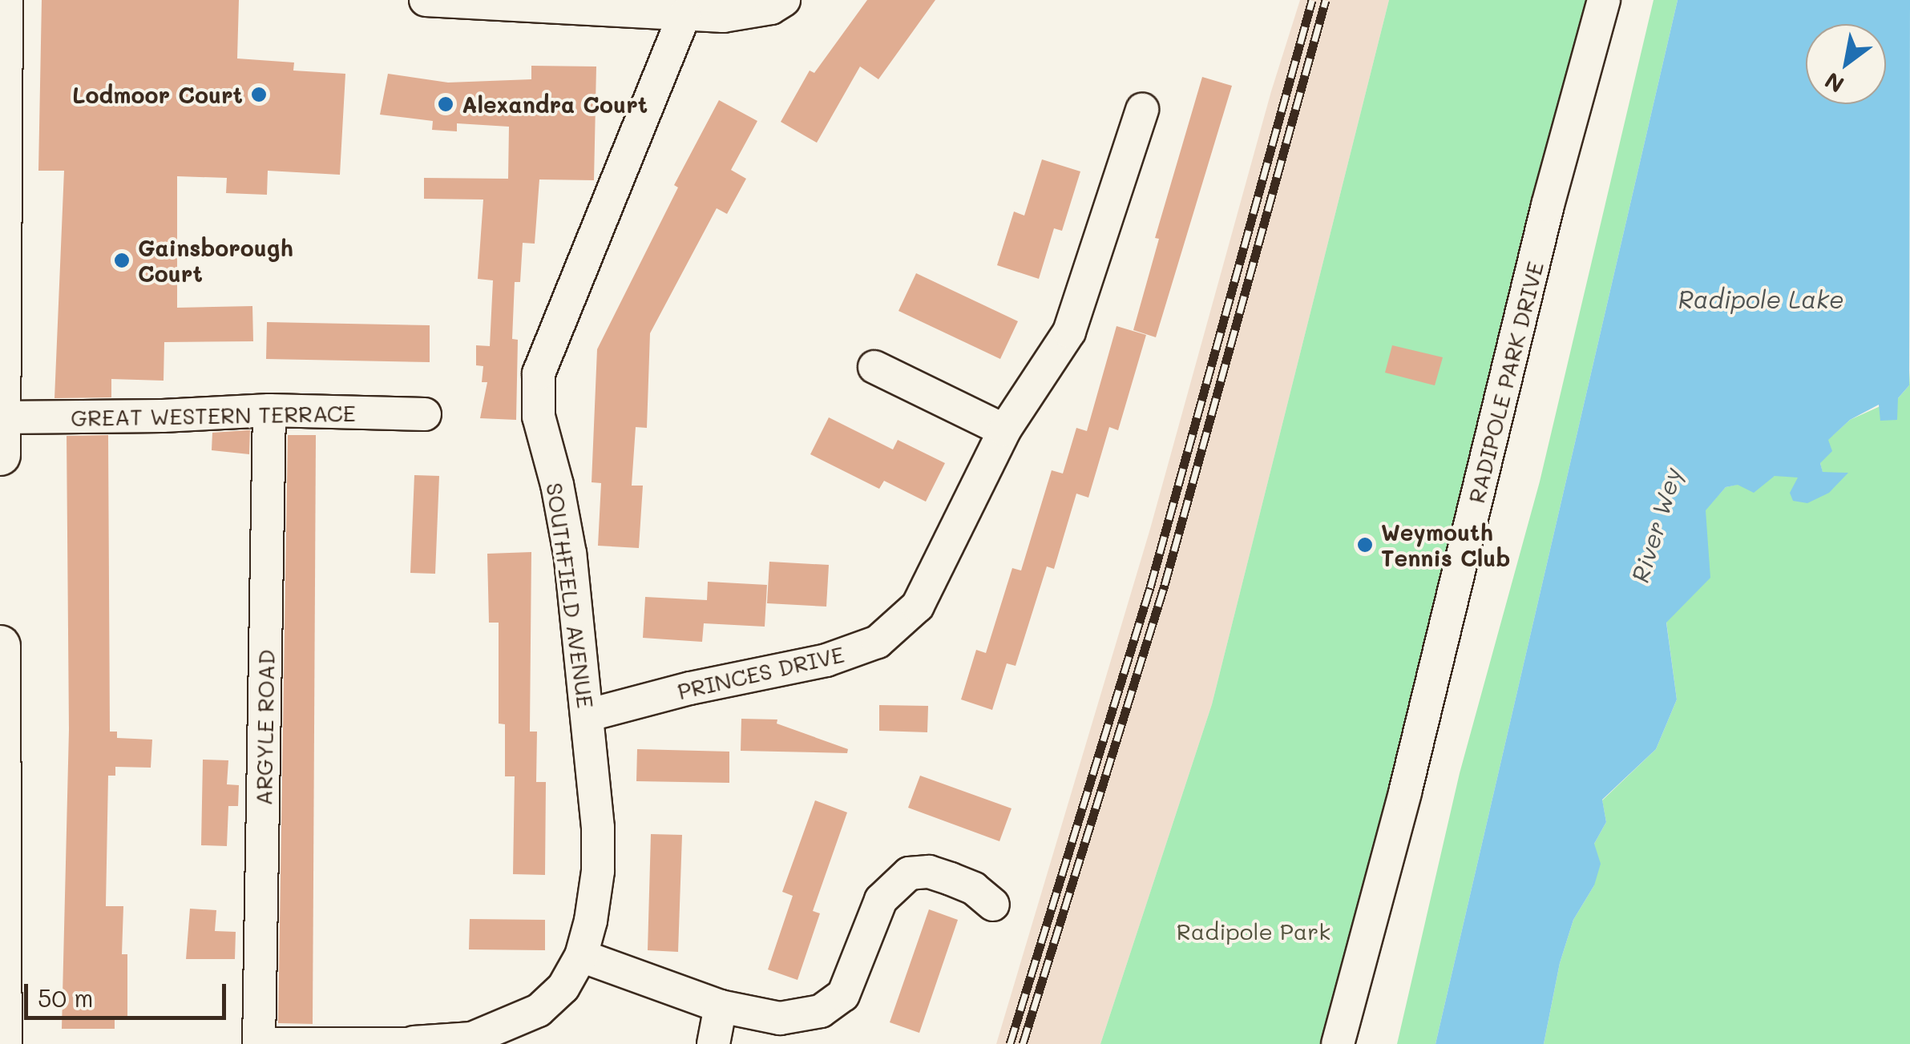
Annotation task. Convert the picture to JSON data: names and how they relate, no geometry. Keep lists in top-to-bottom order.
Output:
{
  "streets": {
    "street": [
      "RADIPOLE PARK DRIVE",
      "GREAT WESTERN TERRACE",
      "SOUTHFIELD AVENUE",
      "PRINCES DRIVE",
      "ARGYLE ROAD"
    ]
  },
  "crossings": [
    ["GREAT WESTERN TERRACE", "ARGYLE ROAD"],
    ["SOUTHFIELD AVENUE", "PRINCES DRIVE"]
  ],
  "water": ["Radipole Lake", "River Wey"],
  "parks": ["Radipole Park"],
  "places": [
    "Lodmoor Court",
    "Alexandra Court",
    "Gainsborough Court",
    "Weymouth Tennis Club"
  ],
  "scale_bar": "50 m",
  "north": "bottom left"
}
